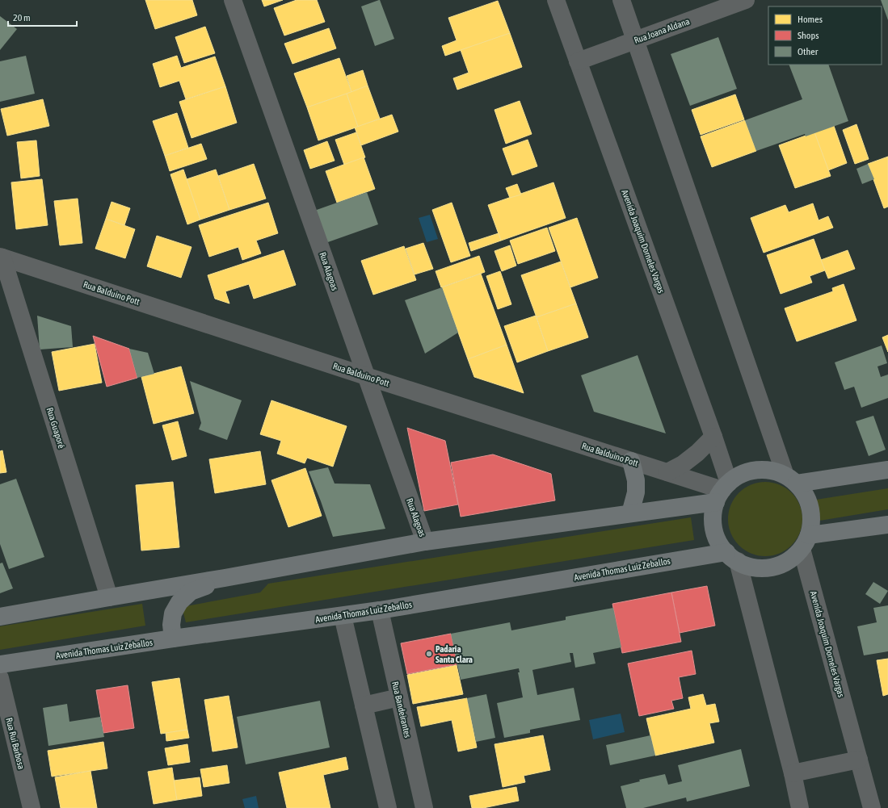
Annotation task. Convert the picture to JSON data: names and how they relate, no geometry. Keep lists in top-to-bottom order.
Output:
{
  "streets": {
    "main road": ["Avenida Joaquim Dorneles Vargas", "Avenida Thomas Luiz Zeballos"],
    "street": [
      "Rua Joana Aldana",
      "Rua Alagoas",
      "Rua Balduino Pott",
      "Rua Guaporé",
      "Rua Bandeirantes",
      "Rua Rui Barbosa"
    ]
  },
  "crossings": [
    ["Rua Joana Aldana", "Avenida Joaquim Dorneles Vargas"],
    ["Avenida Joaquim Dorneles Vargas", "Rua Balduino Pott"],
    ["Avenida Joaquim Dorneles Vargas", "Avenida Thomas Luiz Zeballos"],
    ["Rua Alagoas", "Rua Balduino Pott"],
    ["Rua Balduino Pott", "Rua Guaporé"],
    ["Rua Balduino Pott", "Avenida Thomas Luiz Zeballos"],
    ["Avenida Thomas Luiz Zeballos", "Rua Bandeirantes"]
  ],
  "places": ["Padaria Santa Clara"],
  "legend": ["Homes", "Shops", "Other"],
  "scale_bar": "20 m"
}
